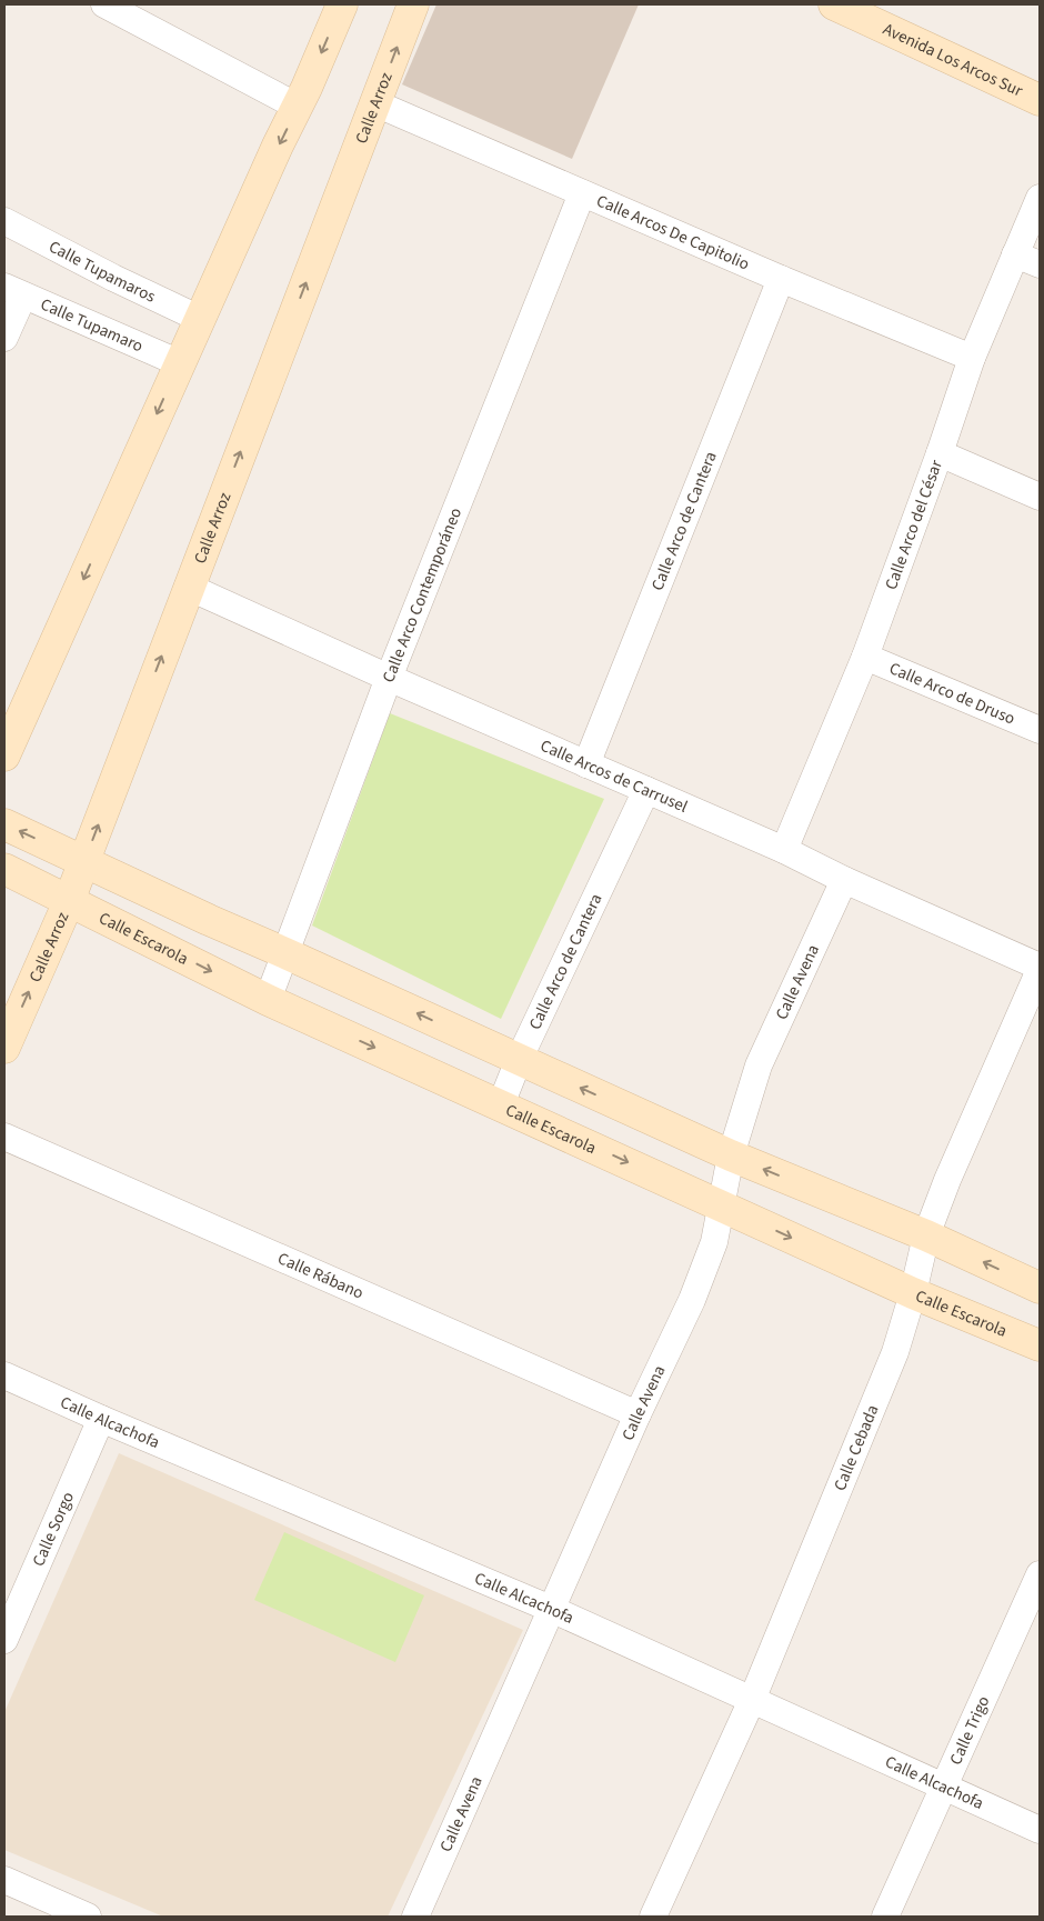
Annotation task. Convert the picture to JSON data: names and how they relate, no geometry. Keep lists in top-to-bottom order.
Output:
{
  "streets": {
    "main road": ["Avenida Los Arcos Sur", "Calle Arroz", "Calle Escarola"],
    "street": [
      "Calle Arcos De Capitolio",
      "Calle Tupamaros",
      "Calle Tupamaro",
      "Calle Arco de Cantera",
      "Calle Arco del César",
      "Calle Arco Contemporáneo",
      "Calle Arco de Druso",
      "Calle Arcos de Carrusel",
      "Calle Avena",
      "Calle Rábano",
      "Calle Alcachofa",
      "Calle Cebada",
      "Calle Sorgo",
      "Calle Trigo"
    ]
  },
  "crossings": [
    ["Calle Arroz", "Calle Arcos De Capitolio"],
    ["Calle Arroz", "Calle Arcos de Carrusel"],
    ["Calle Arroz", "Calle Escarola"],
    ["Calle Arcos De Capitolio", "Calle Arco de Cantera"],
    ["Calle Arcos De Capitolio", "Calle Arco del César"],
    ["Calle Arcos De Capitolio", "Calle Arco Contemporáneo"],
    ["Calle Arco de Cantera", "Calle Arcos de Carrusel"],
    ["Calle Arco de Cantera", "Calle Escarola"],
    ["Calle Arco del César", "Calle Arco de Druso"],
    ["Calle Arco del César", "Calle Arcos de Carrusel"],
    ["Calle Arco Contemporáneo", "Calle Arcos de Carrusel"],
    ["Calle Arco Contemporáneo", "Calle Escarola"],
    ["Calle Arcos de Carrusel", "Calle Avena"],
    ["Calle Arcos de Carrusel", "Calle Cebada"],
    ["Calle Escarola", "Calle Avena"],
    ["Calle Escarola", "Calle Cebada"],
    ["Calle Avena", "Calle Rábano"],
    ["Calle Avena", "Calle Alcachofa"],
    ["Calle Alcachofa", "Calle Cebada"],
    ["Calle Alcachofa", "Calle Sorgo"],
    ["Calle Alcachofa", "Calle Trigo"]
  ]
}
